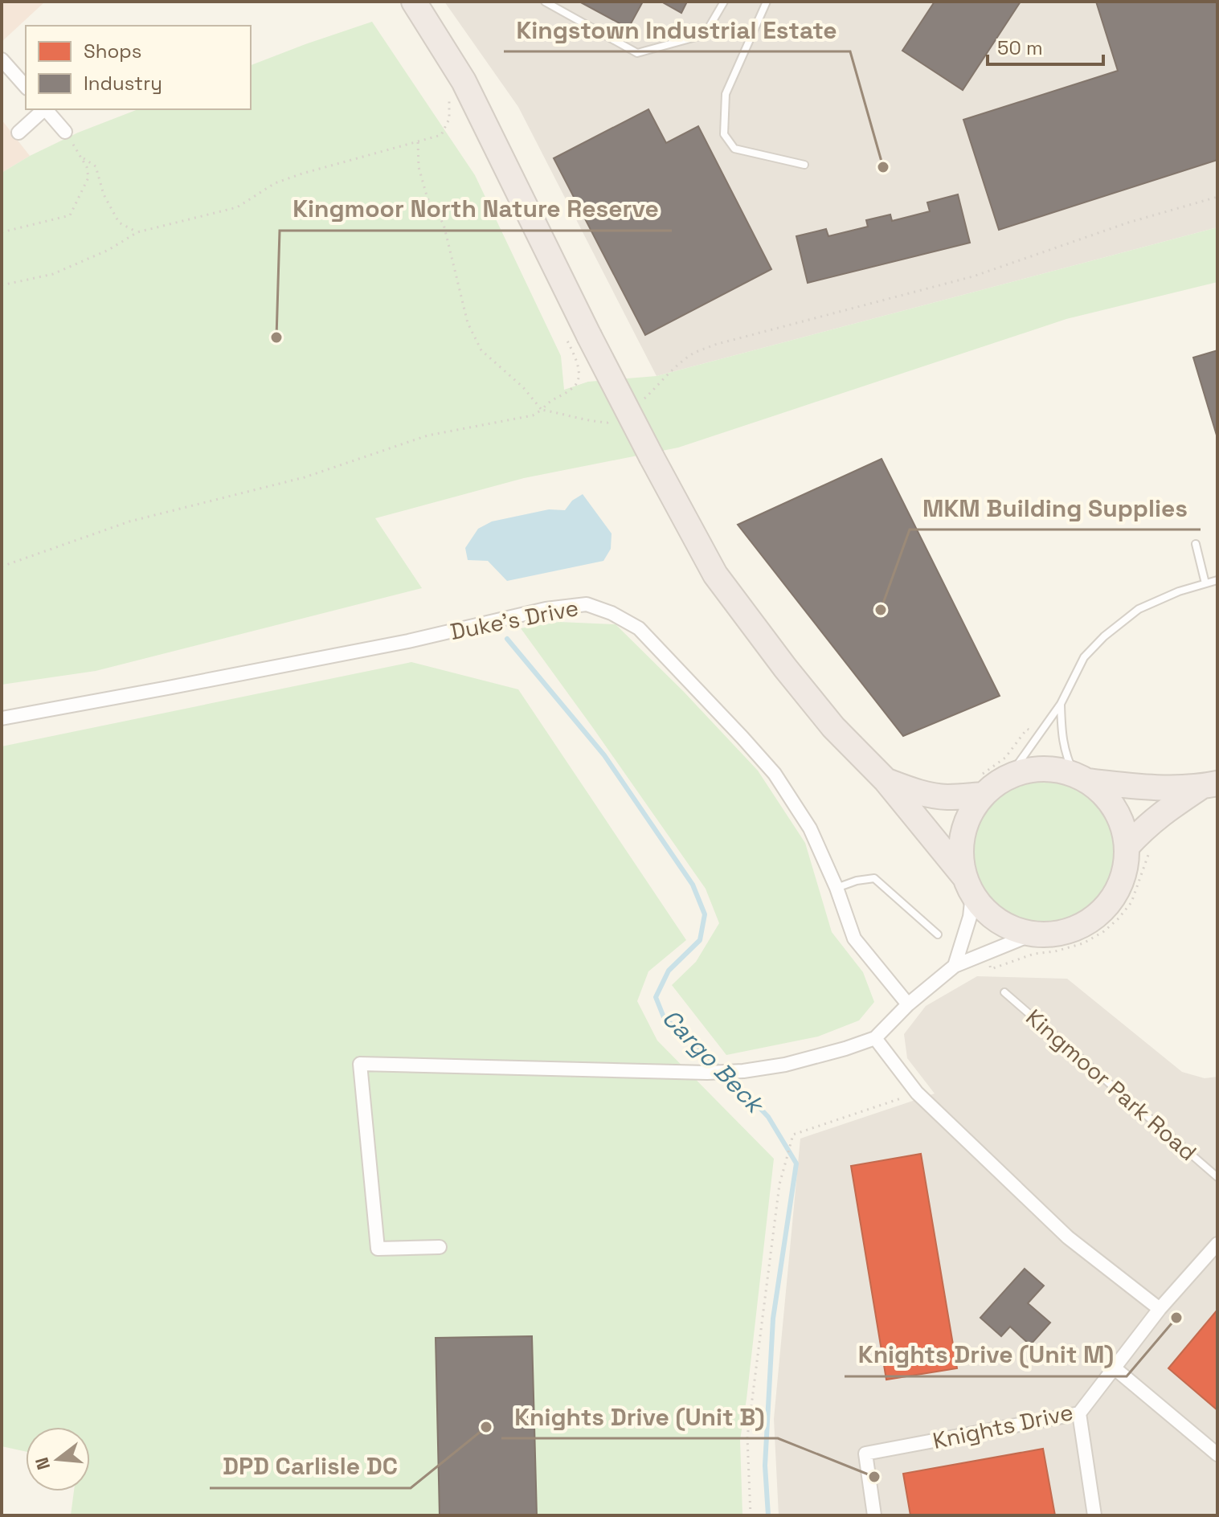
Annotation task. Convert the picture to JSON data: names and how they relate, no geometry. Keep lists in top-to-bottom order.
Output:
{
  "streets": {
    "street": ["Duke's Drive", "Knights Drive"],
    "lane": ["Kingmoor Park Road"]
  },
  "water": ["Cargo Beck"],
  "places": [
    "Kingstown Industrial Estate",
    "Kingmoor North Nature Reserve",
    "MKM Building Supplies",
    "Knights Drive (Unit M)",
    "DPD Carlisle DC",
    "Knights Drive (Unit B)"
  ],
  "legend": ["Shops", "Industry"],
  "scale_bar": "50 m",
  "north": "left"
}
